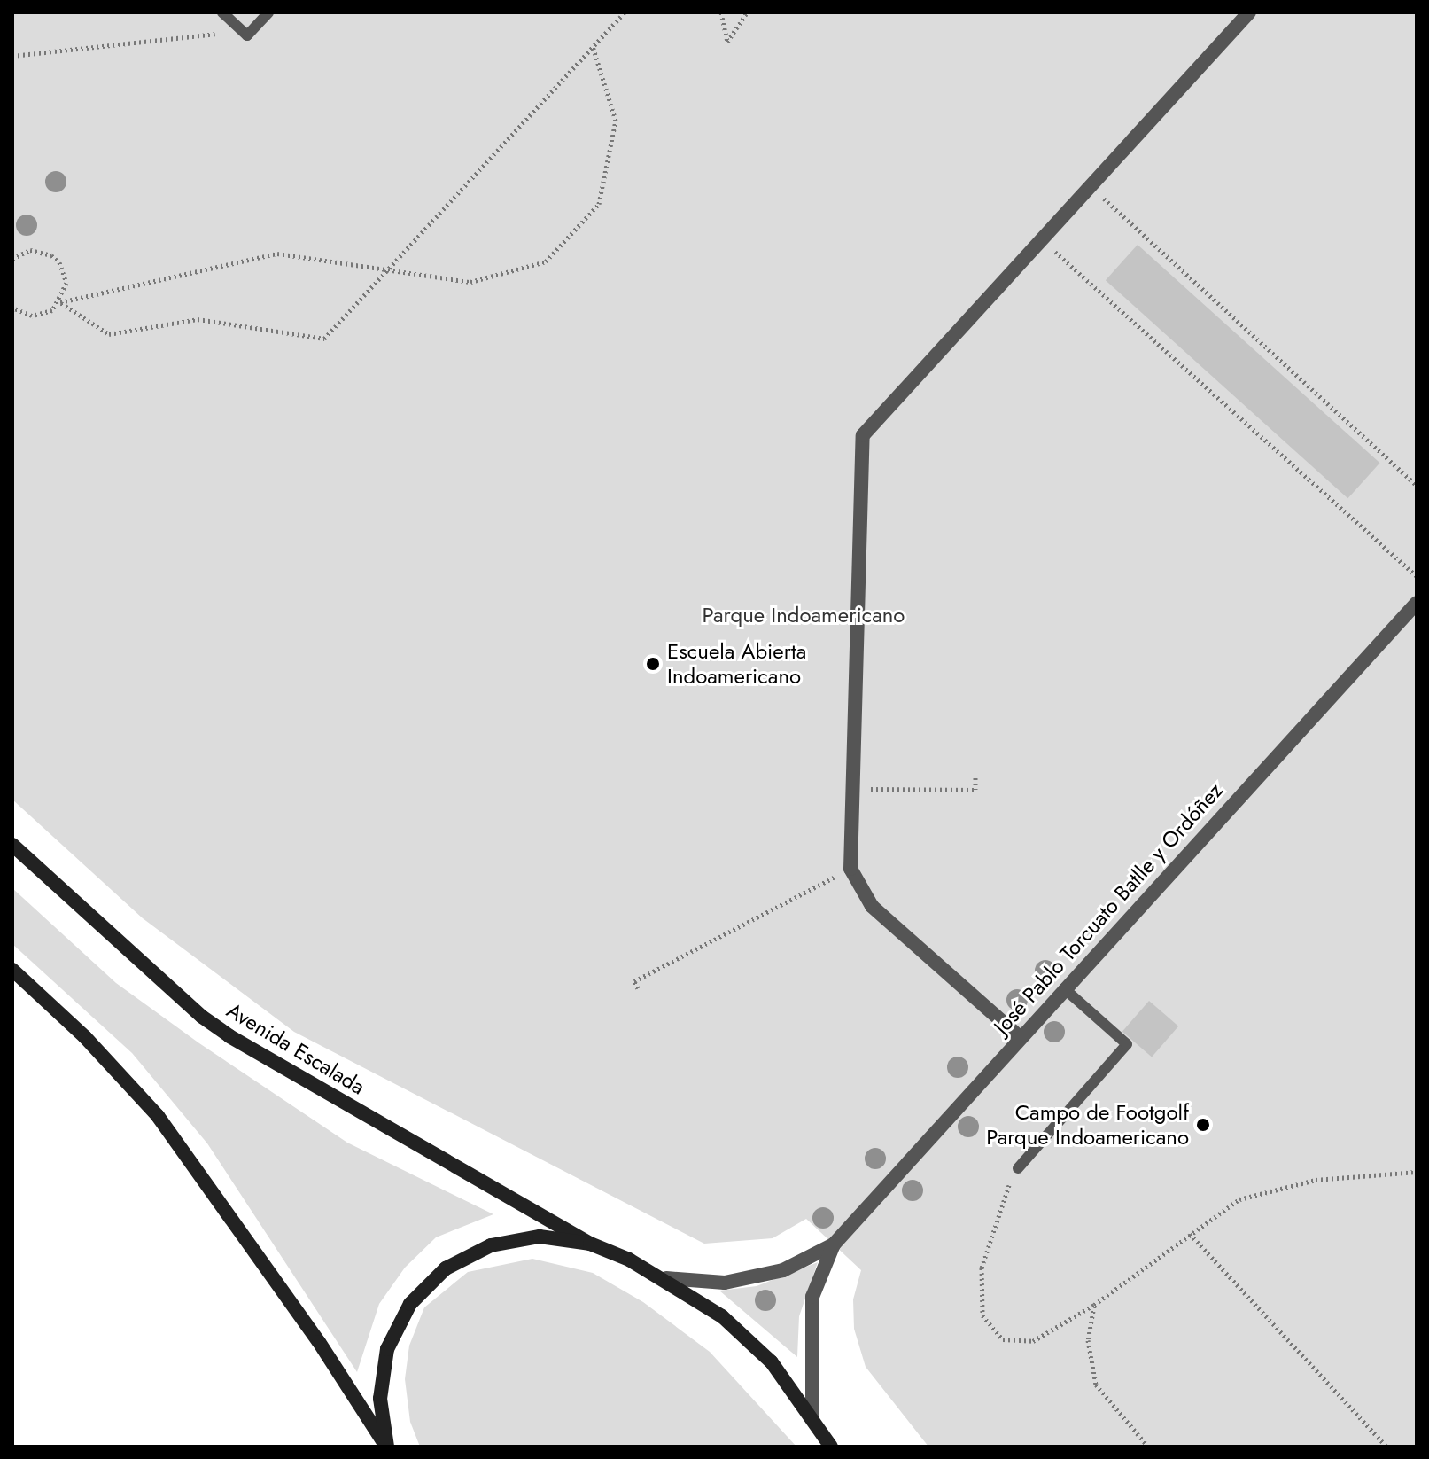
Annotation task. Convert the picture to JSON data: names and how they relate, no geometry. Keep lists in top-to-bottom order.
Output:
{
  "streets": {
    "main road": ["Avenida Escalada"],
    "street": ["José Pablo Torcuato Batlle y Ordóñez"]
  },
  "parks": ["Parque Indoamericano"],
  "places": ["Escuela Abierta Indoamericano", "Campo de Footgolf Parque Indoamericano"]
}
